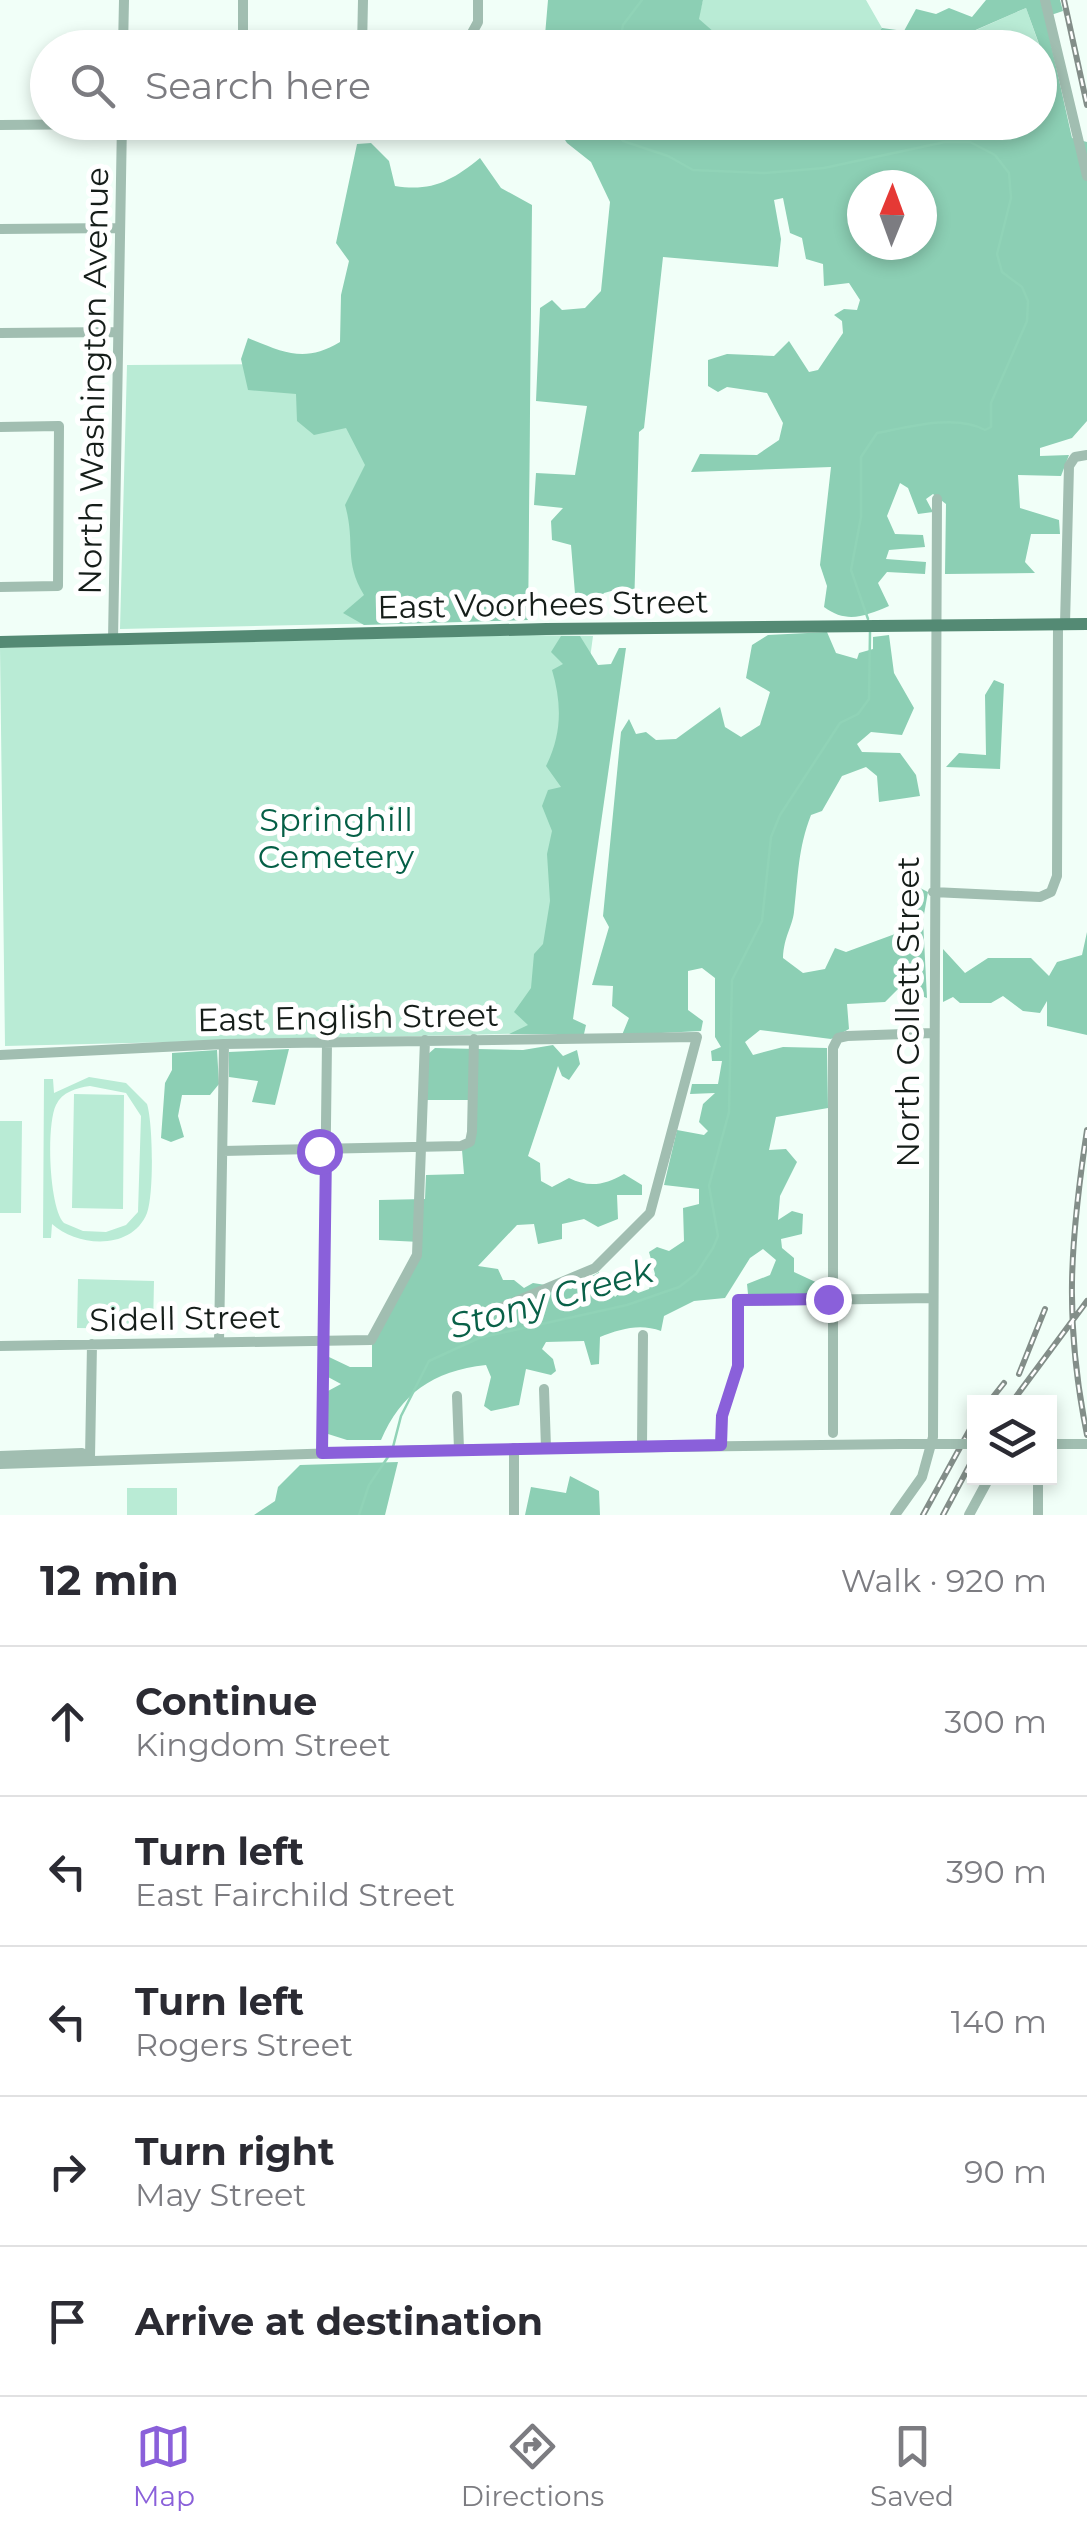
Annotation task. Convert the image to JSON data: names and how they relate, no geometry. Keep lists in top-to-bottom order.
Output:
{
  "streets": {
    "main road": ["East Voorhees Street"],
    "street": [
      "North Washington Avenue",
      "North Collett Street",
      "East English Street",
      "Sidell Street"
    ]
  },
  "crossings": [
    ["North Washington Avenue", "East Voorhees Street"],
    ["East Voorhees Street", "North Collett Street"]
  ],
  "water": ["Stony Creek"],
  "parks": ["Springhill Cemetery"],
  "north": "top",
  "page": {
    "search": "Search here",
    "heading": ["12 min", "Walk · 920 m"],
    "list": [
      ["Continue", "Kingdom Street", "300 m"],
      ["Turn left", "East Fairchild Street", "390 m"],
      ["Turn left", "Rogers Street", "140 m"],
      ["Turn right", "May Street", "90 m"],
      "Arrive at destination"
    ],
    "nav": ["Map", "Directions", "Saved"]
  }
}
